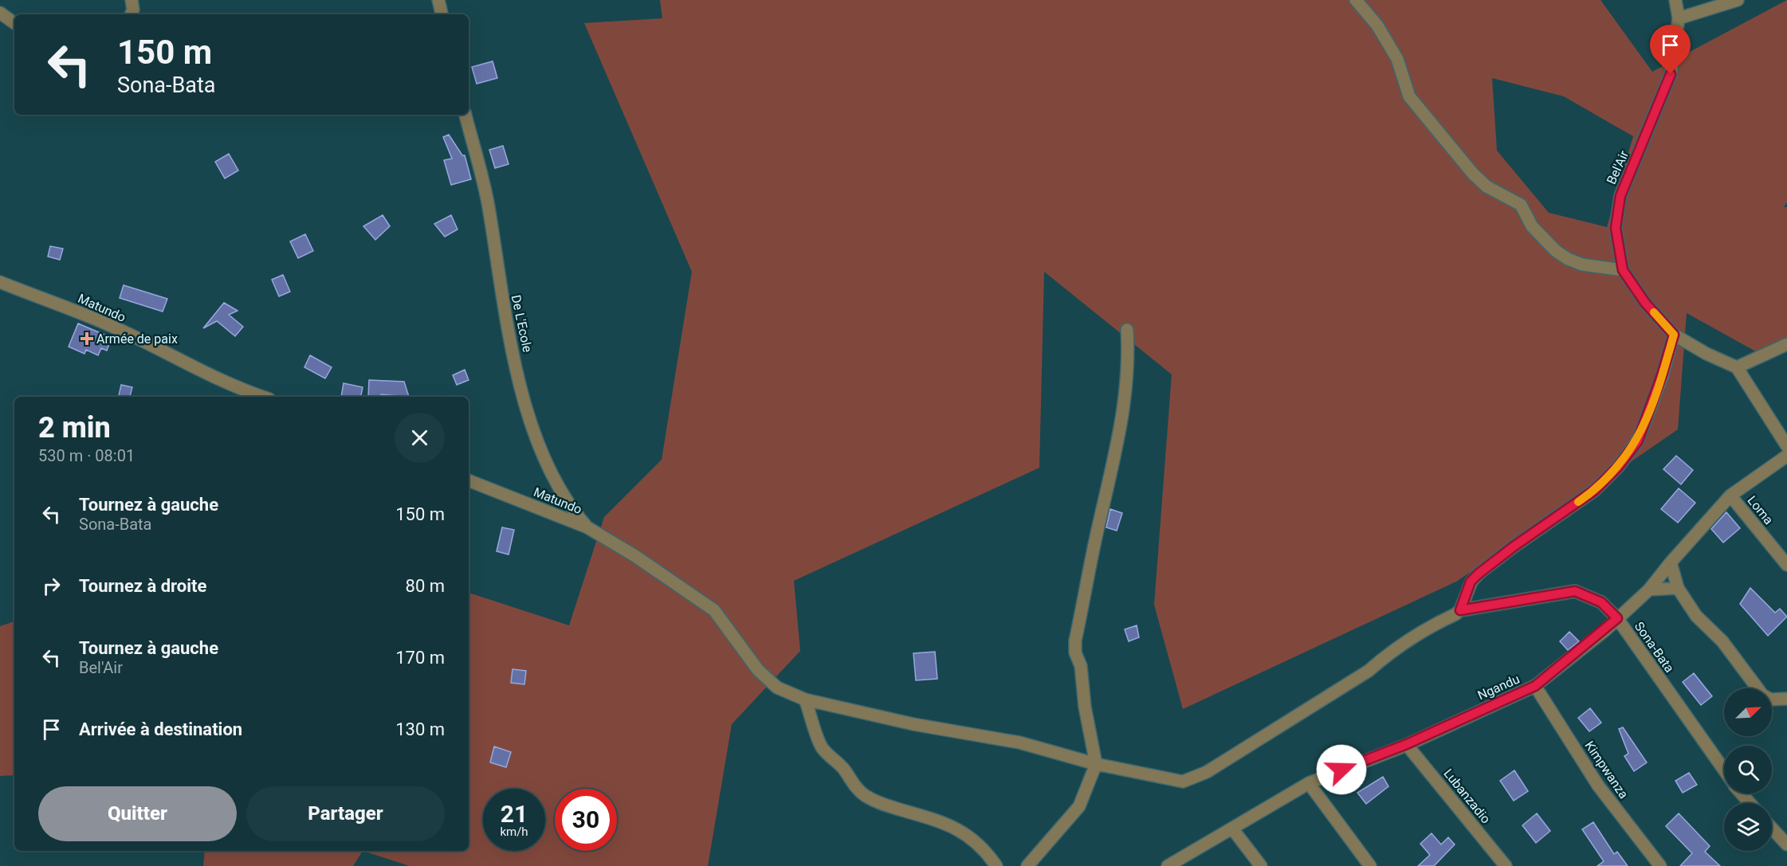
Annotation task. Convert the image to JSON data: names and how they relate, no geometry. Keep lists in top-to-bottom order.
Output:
{
  "streets": {
    "street": [
      "Bel'Air",
      "Matundo",
      "De L'Ecole",
      "Loma",
      "Sona-Bata",
      "Ngandu",
      "Kimpwanza",
      "Lubanzadio"
    ]
  },
  "crossings": [
    ["Matundo", "De L'Ecole"],
    ["Matundo", "Sona-Bata"],
    ["Loma", "Ngandu"],
    ["Sona-Bata", "Ngandu"],
    ["Ngandu", "Kimpwanza"],
    ["Ngandu", "Lubanzadio"]
  ],
  "places": {
    "health": ["Armée de paix"]
  },
  "north": "top right",
  "page": {
    "turn": ["150 m", "Sona-Bata"],
    "heading": ["2 min", "530 m · 08:01"],
    "list": [
      {
        "name": "Tournez à gauche",
        "note": "Sona-Bata",
        "value": "150 m"
      },
      {
        "name": "Tournez à droite",
        "value": "80 m"
      },
      {
        "name": "Tournez à gauche",
        "note": "Bel'Air",
        "value": "170 m"
      },
      {
        "name": "Arrivée à destination",
        "value": "130 m"
      }
    ],
    "buttons": ["Quitter", "Partager"],
    "speed": "21 km/h",
    "limit": "30"
  }
}
